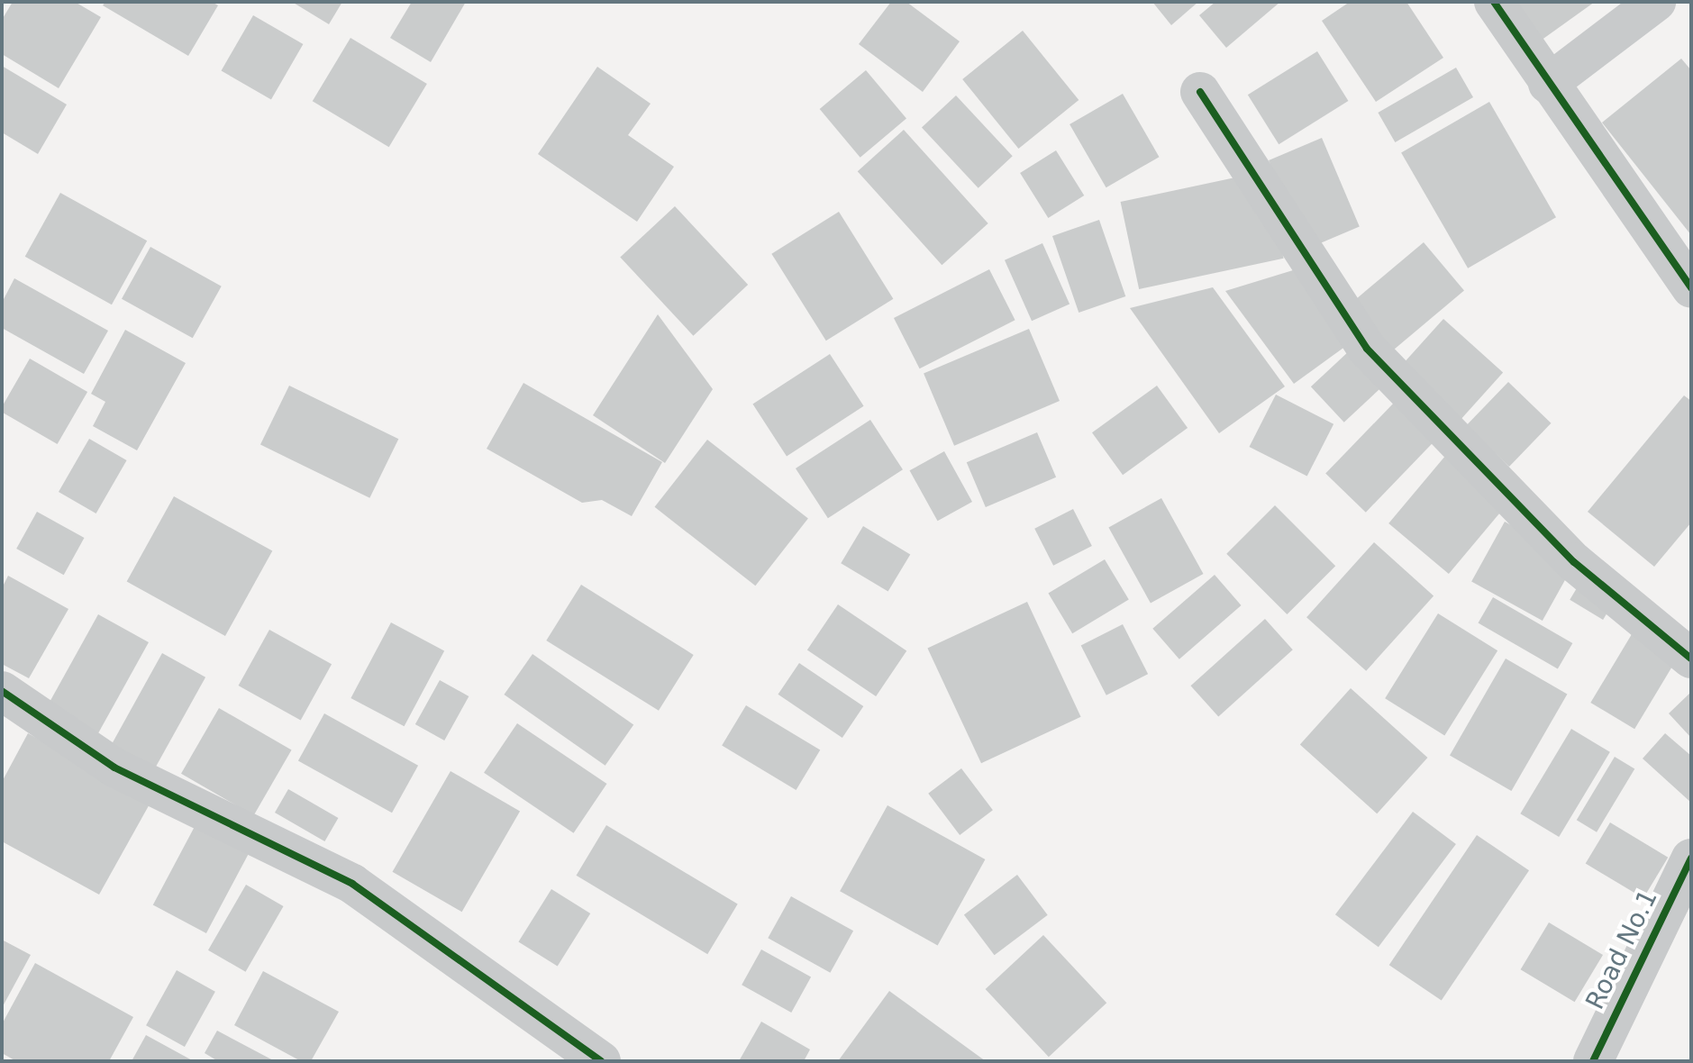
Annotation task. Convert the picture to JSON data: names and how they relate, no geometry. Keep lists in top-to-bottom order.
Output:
{
  "streets": {
    "street": ["Road No.1"]
  }
}
